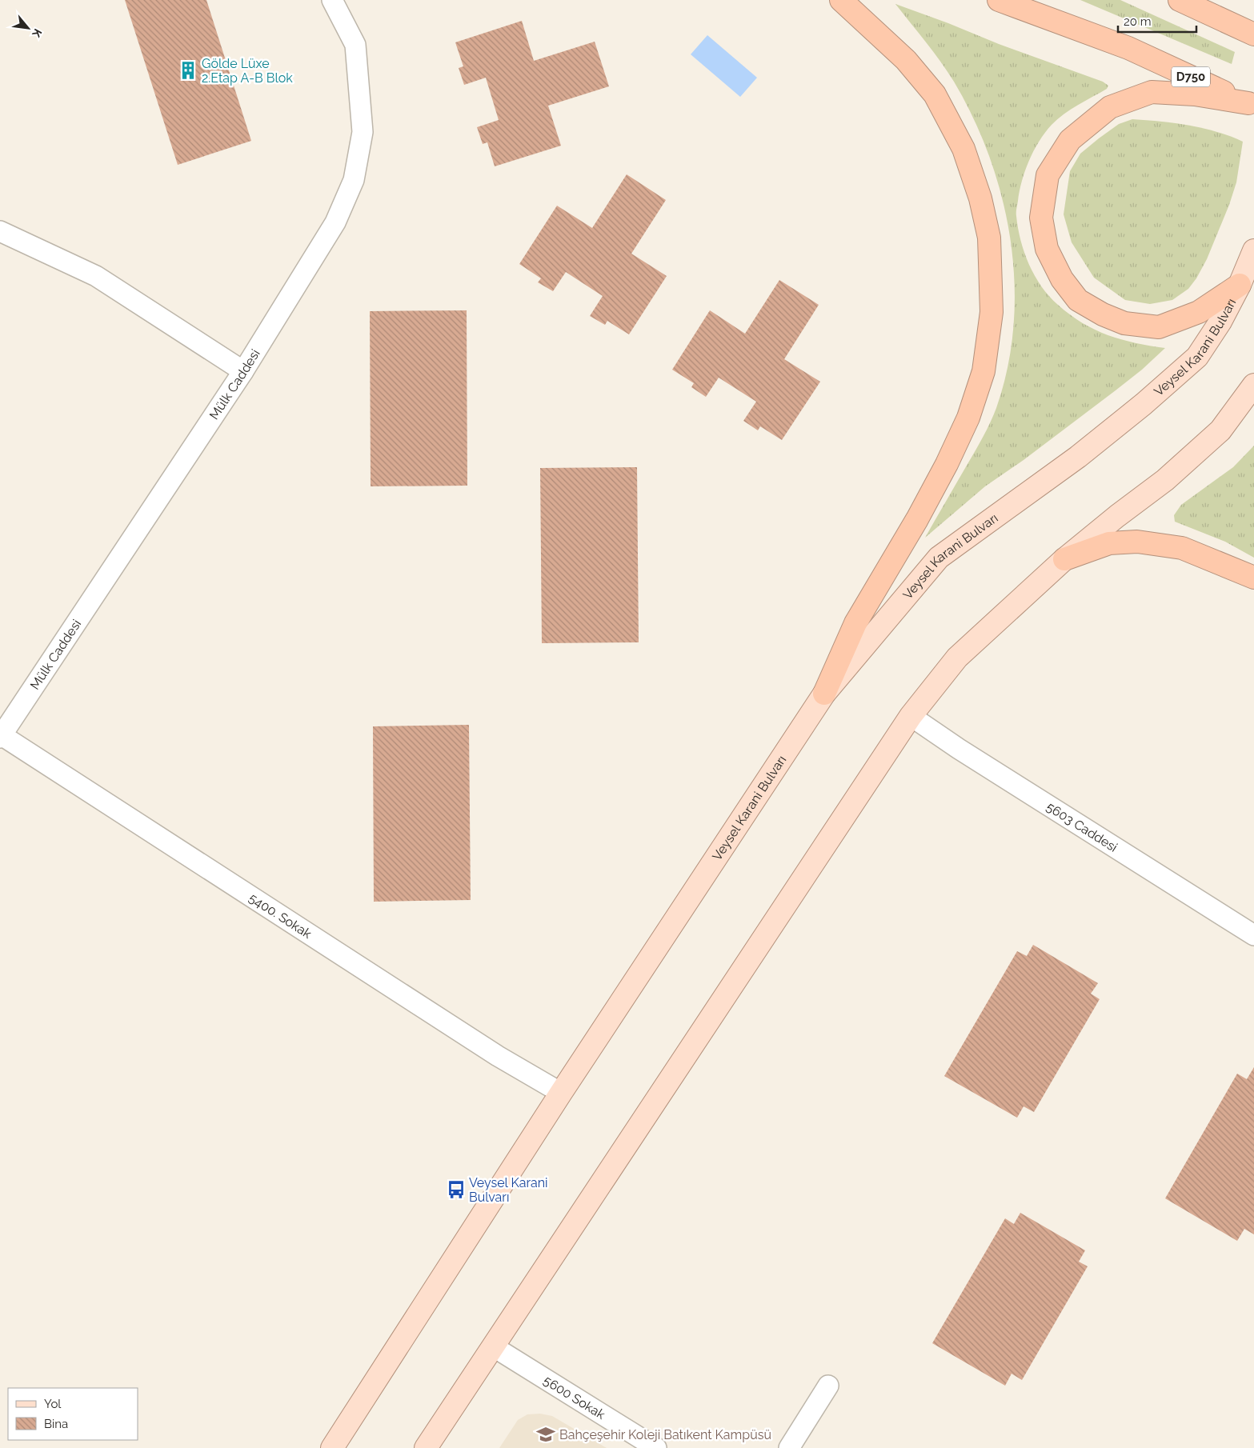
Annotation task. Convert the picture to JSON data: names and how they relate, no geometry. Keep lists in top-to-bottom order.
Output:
{
  "streets": {
    "highway": ["D750"],
    "main road": ["Veysel Karani Bulvarı"],
    "street": [
      "Mülk Caddesi",
      "5603 Caddesi",
      "5400. Sokak",
      "5600 Sokak"
    ]
  },
  "crossings": [
    ["Veysel Karani Bulvarı", "5400. Sokak"],
    ["Mülk Caddesi", "5400. Sokak"]
  ],
  "places": {
    "building": ["Gölde Lüxe 2.Etap A-B Blok"],
    "bus stop": ["Veysel Karani Bulvarı"],
    "school or university": ["Bahçeşehir Koleji Batıkent Kampüsü"]
  },
  "legend": ["Yol", "Bina"],
  "scale_bar": "20 m",
  "north": "bottom right"
}
